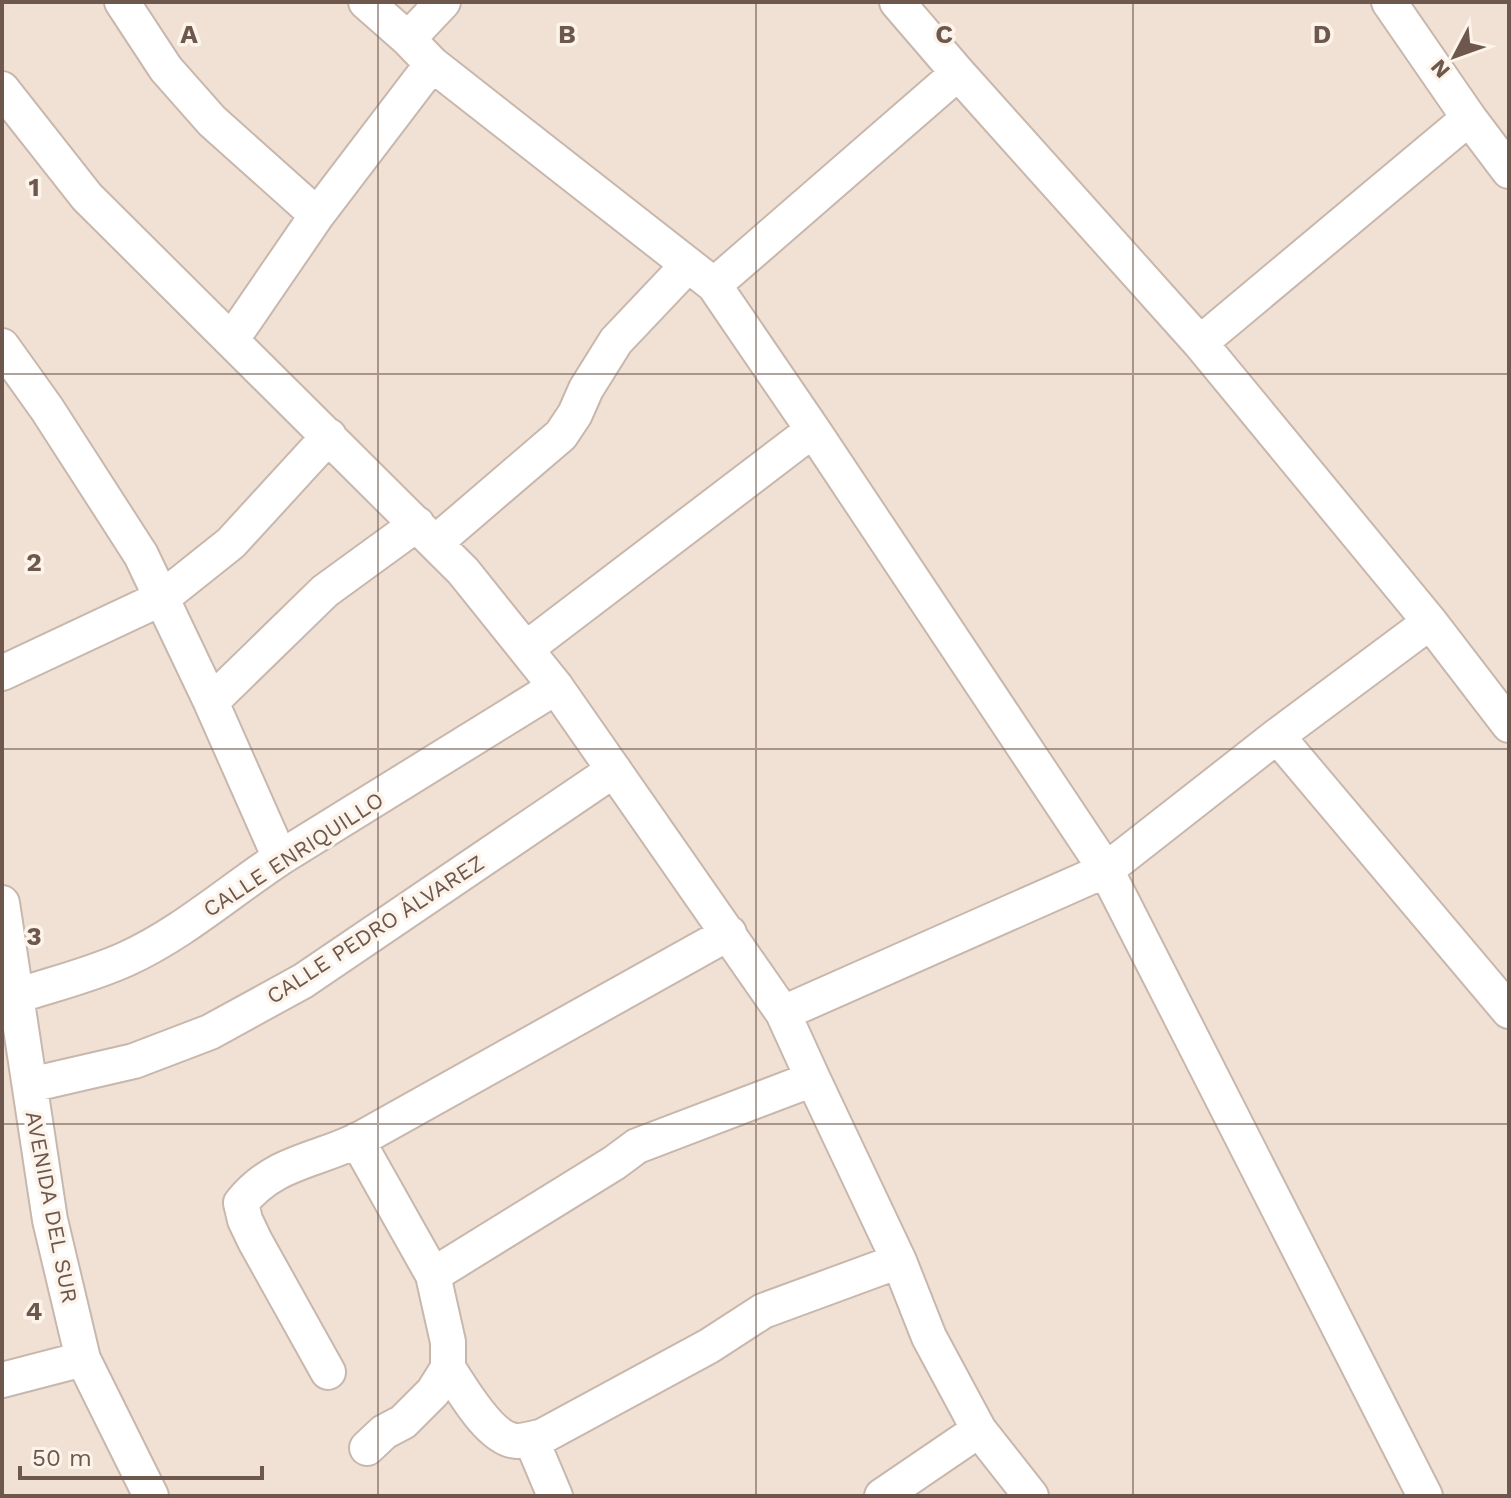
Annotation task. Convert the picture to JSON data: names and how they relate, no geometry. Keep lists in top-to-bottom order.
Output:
{
  "streets": {
    "street": ["CALLE ENRIQUILLO", "CALLE PEDRO ÁLVAREZ", "AVENIDA DEL SUR"]
  },
  "crossings": [
    ["CALLE ENRIQUILLO", "AVENIDA DEL SUR"],
    ["CALLE PEDRO ÁLVAREZ", "AVENIDA DEL SUR"]
  ],
  "scale_bar": "50 m",
  "north": "bottom left",
  "grid": {
    "columns": [
      "A",
      "B",
      "C",
      "D"
    ],
    "rows": [
      "1",
      "2",
      "3",
      "4"
    ]
  }
}
